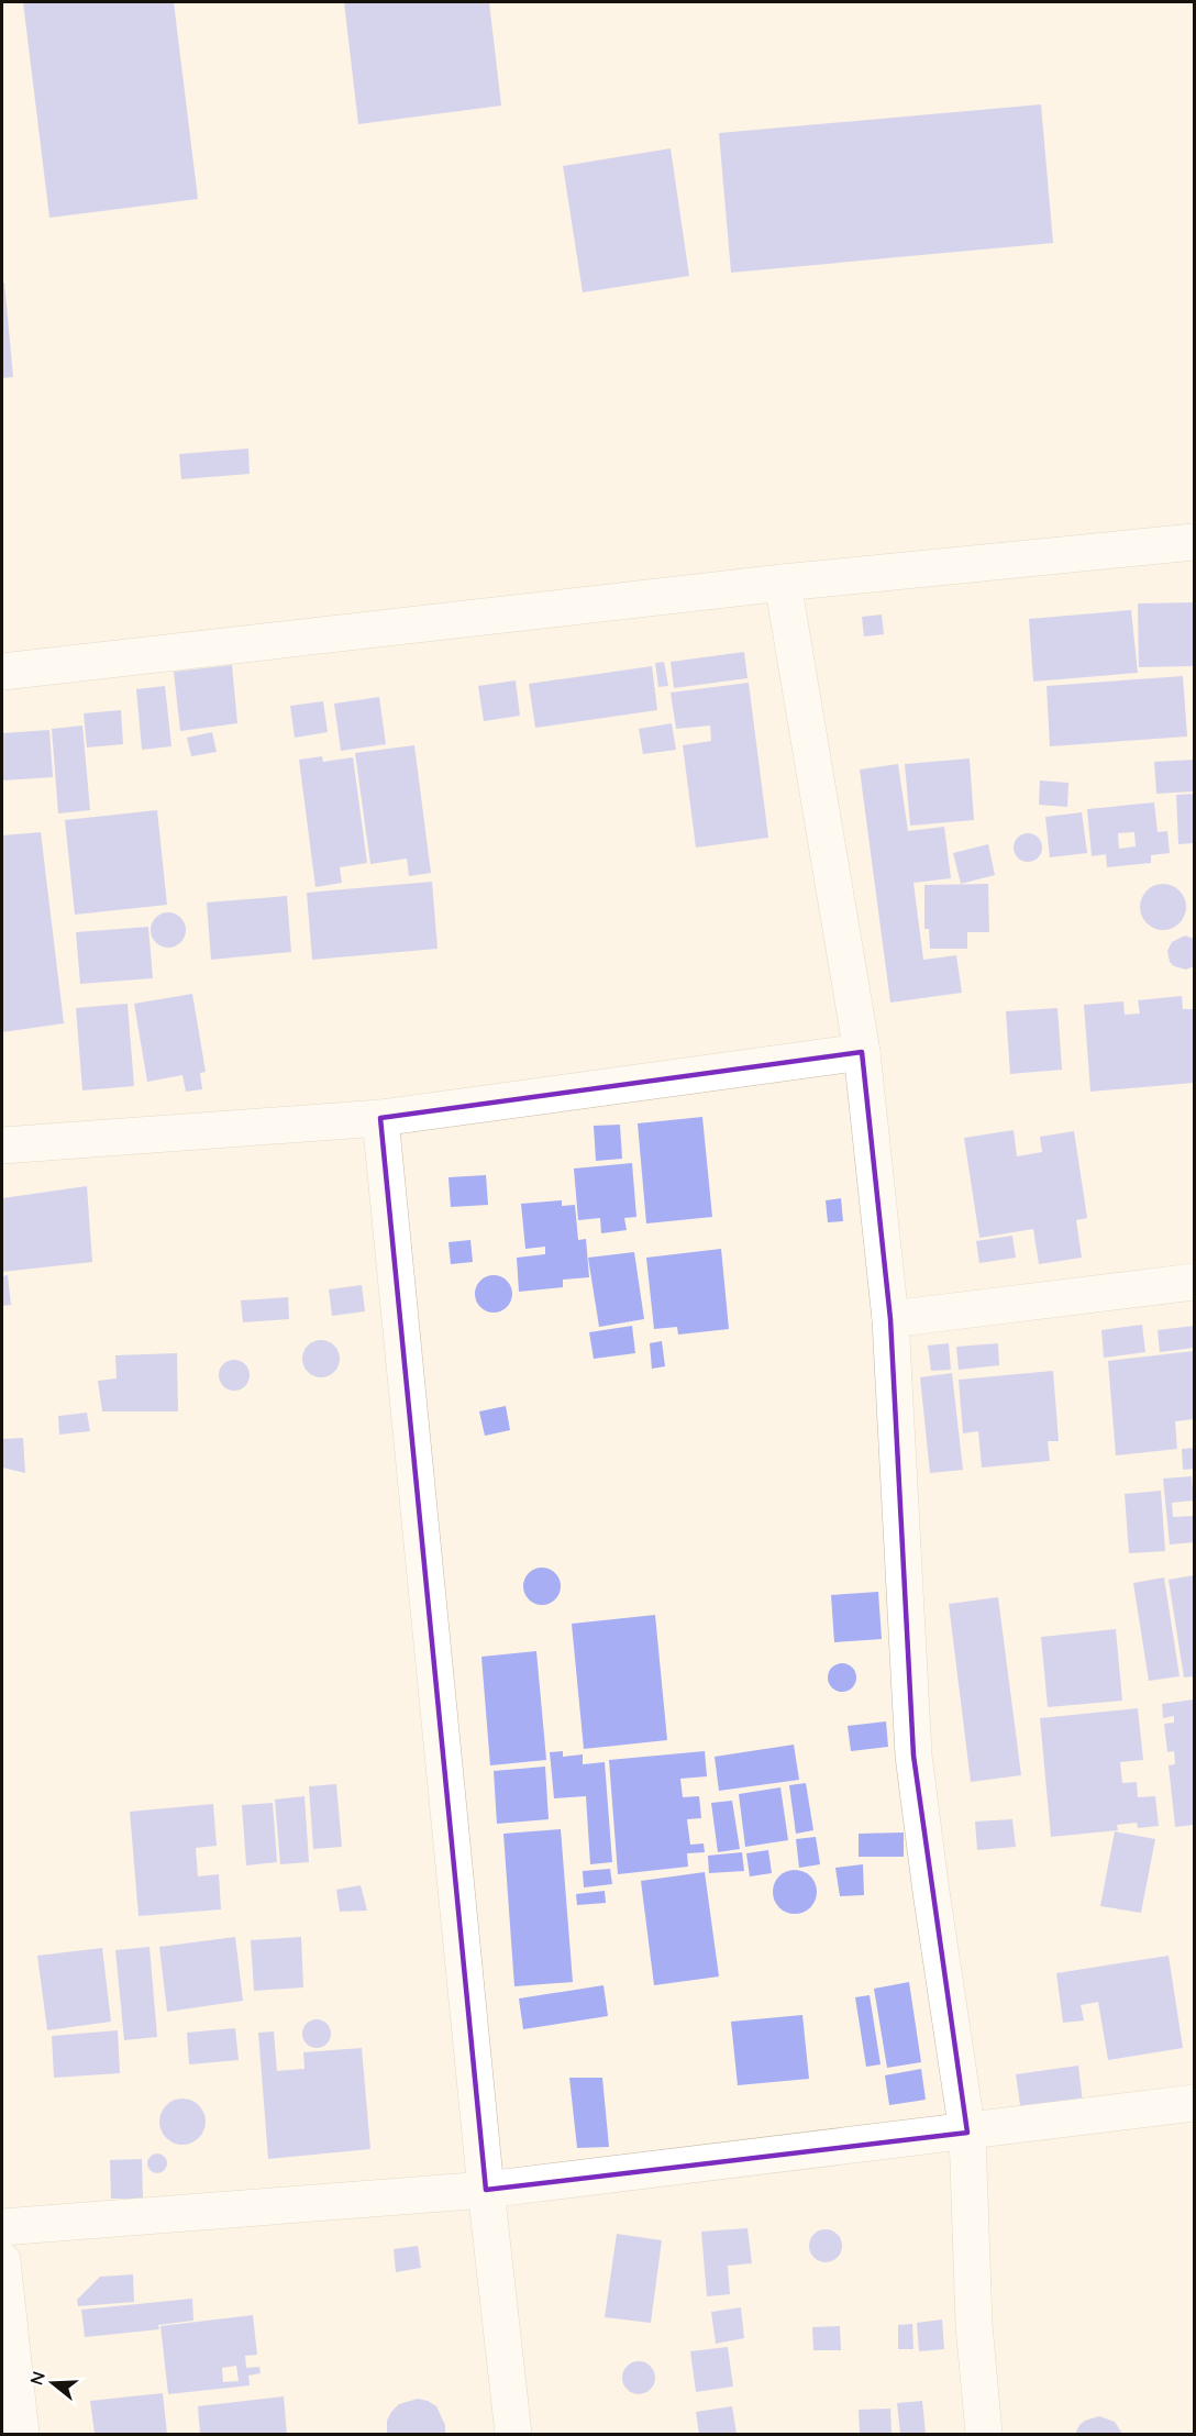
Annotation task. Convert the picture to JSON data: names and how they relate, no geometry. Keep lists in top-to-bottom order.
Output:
{
  "north": "left"
}
